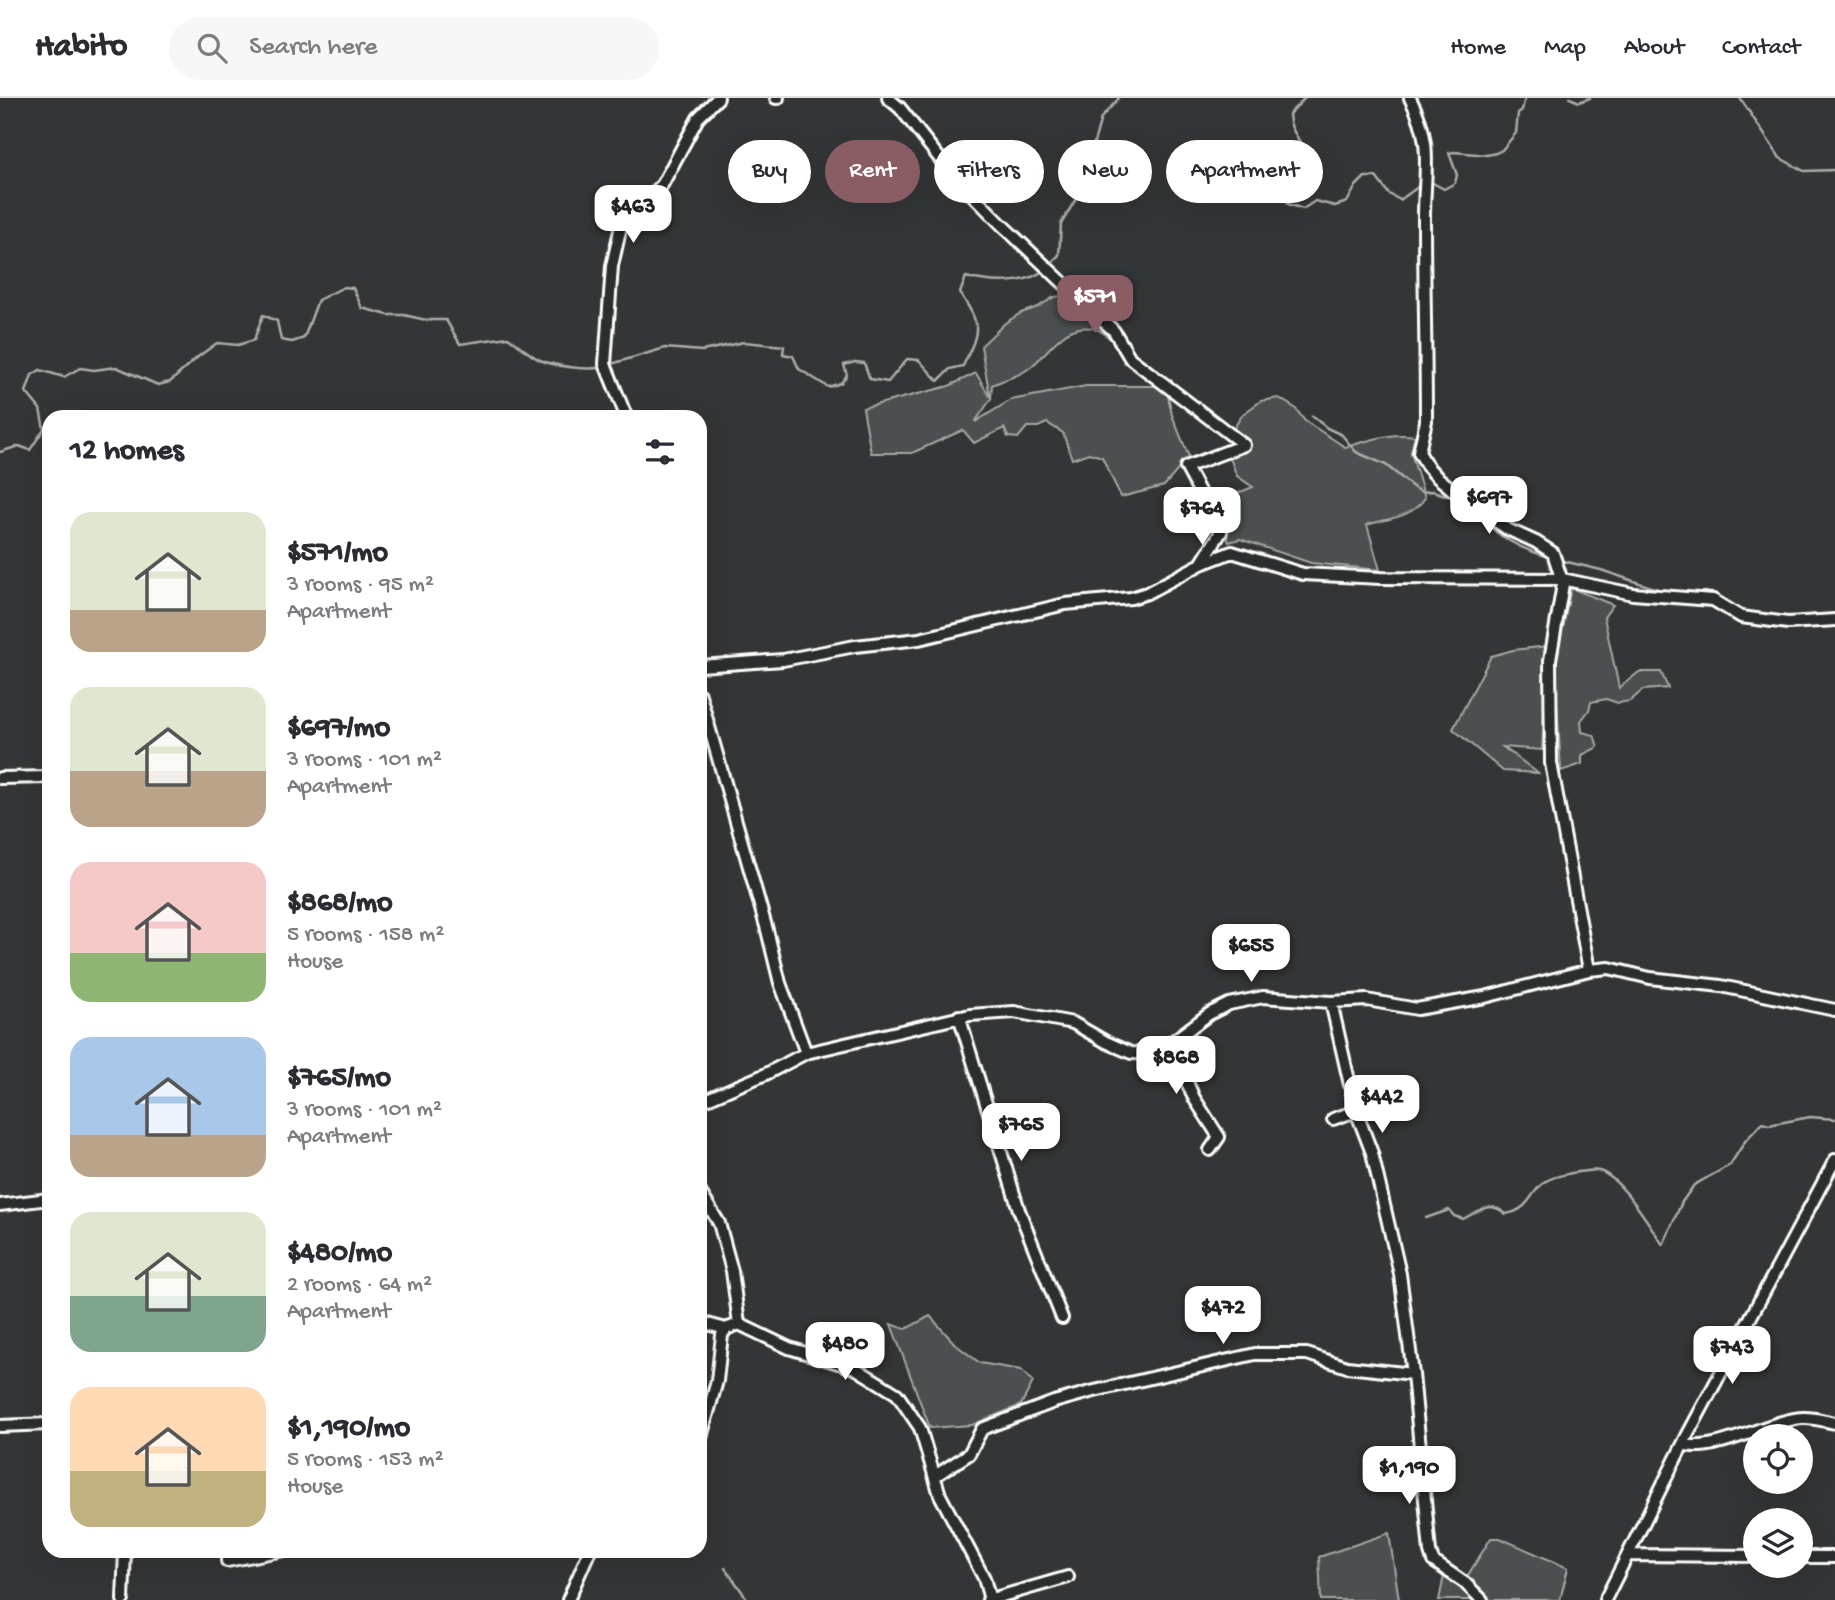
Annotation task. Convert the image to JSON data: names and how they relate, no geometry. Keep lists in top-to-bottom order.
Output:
{
  "page": {
    "header": "Habito",
    "search": "Search here",
    "nav": [
      "Home",
      "Map",
      "About",
      "Contact"
    ],
    "chip": [
      "Buy",
      "Rent",
      "Filters",
      "New",
      "Apartment"
    ],
    "price": [
      "$463",
      "$571",
      "$697",
      "$764",
      "$655",
      "$868",
      "$442",
      "$765",
      "$472",
      "$480",
      "$743",
      "$1,190"
    ],
    "heading": "12 homes",
    "list": [
      {
        "name": "$571/mo",
        "note": "3 rooms · 95 m² · Apartment"
      },
      {
        "name": "$697/mo",
        "note": "3 rooms · 101 m² · Apartment"
      },
      {
        "name": "$868/mo",
        "note": "5 rooms · 158 m² · House"
      },
      {
        "name": "$765/mo",
        "note": "3 rooms · 101 m² · Apartment"
      },
      {
        "name": "$480/mo",
        "note": "2 rooms · 64 m² · Apartment"
      },
      {
        "name": "$1,190/mo",
        "note": "5 rooms · 153 m² · House"
      }
    ]
  }
}
